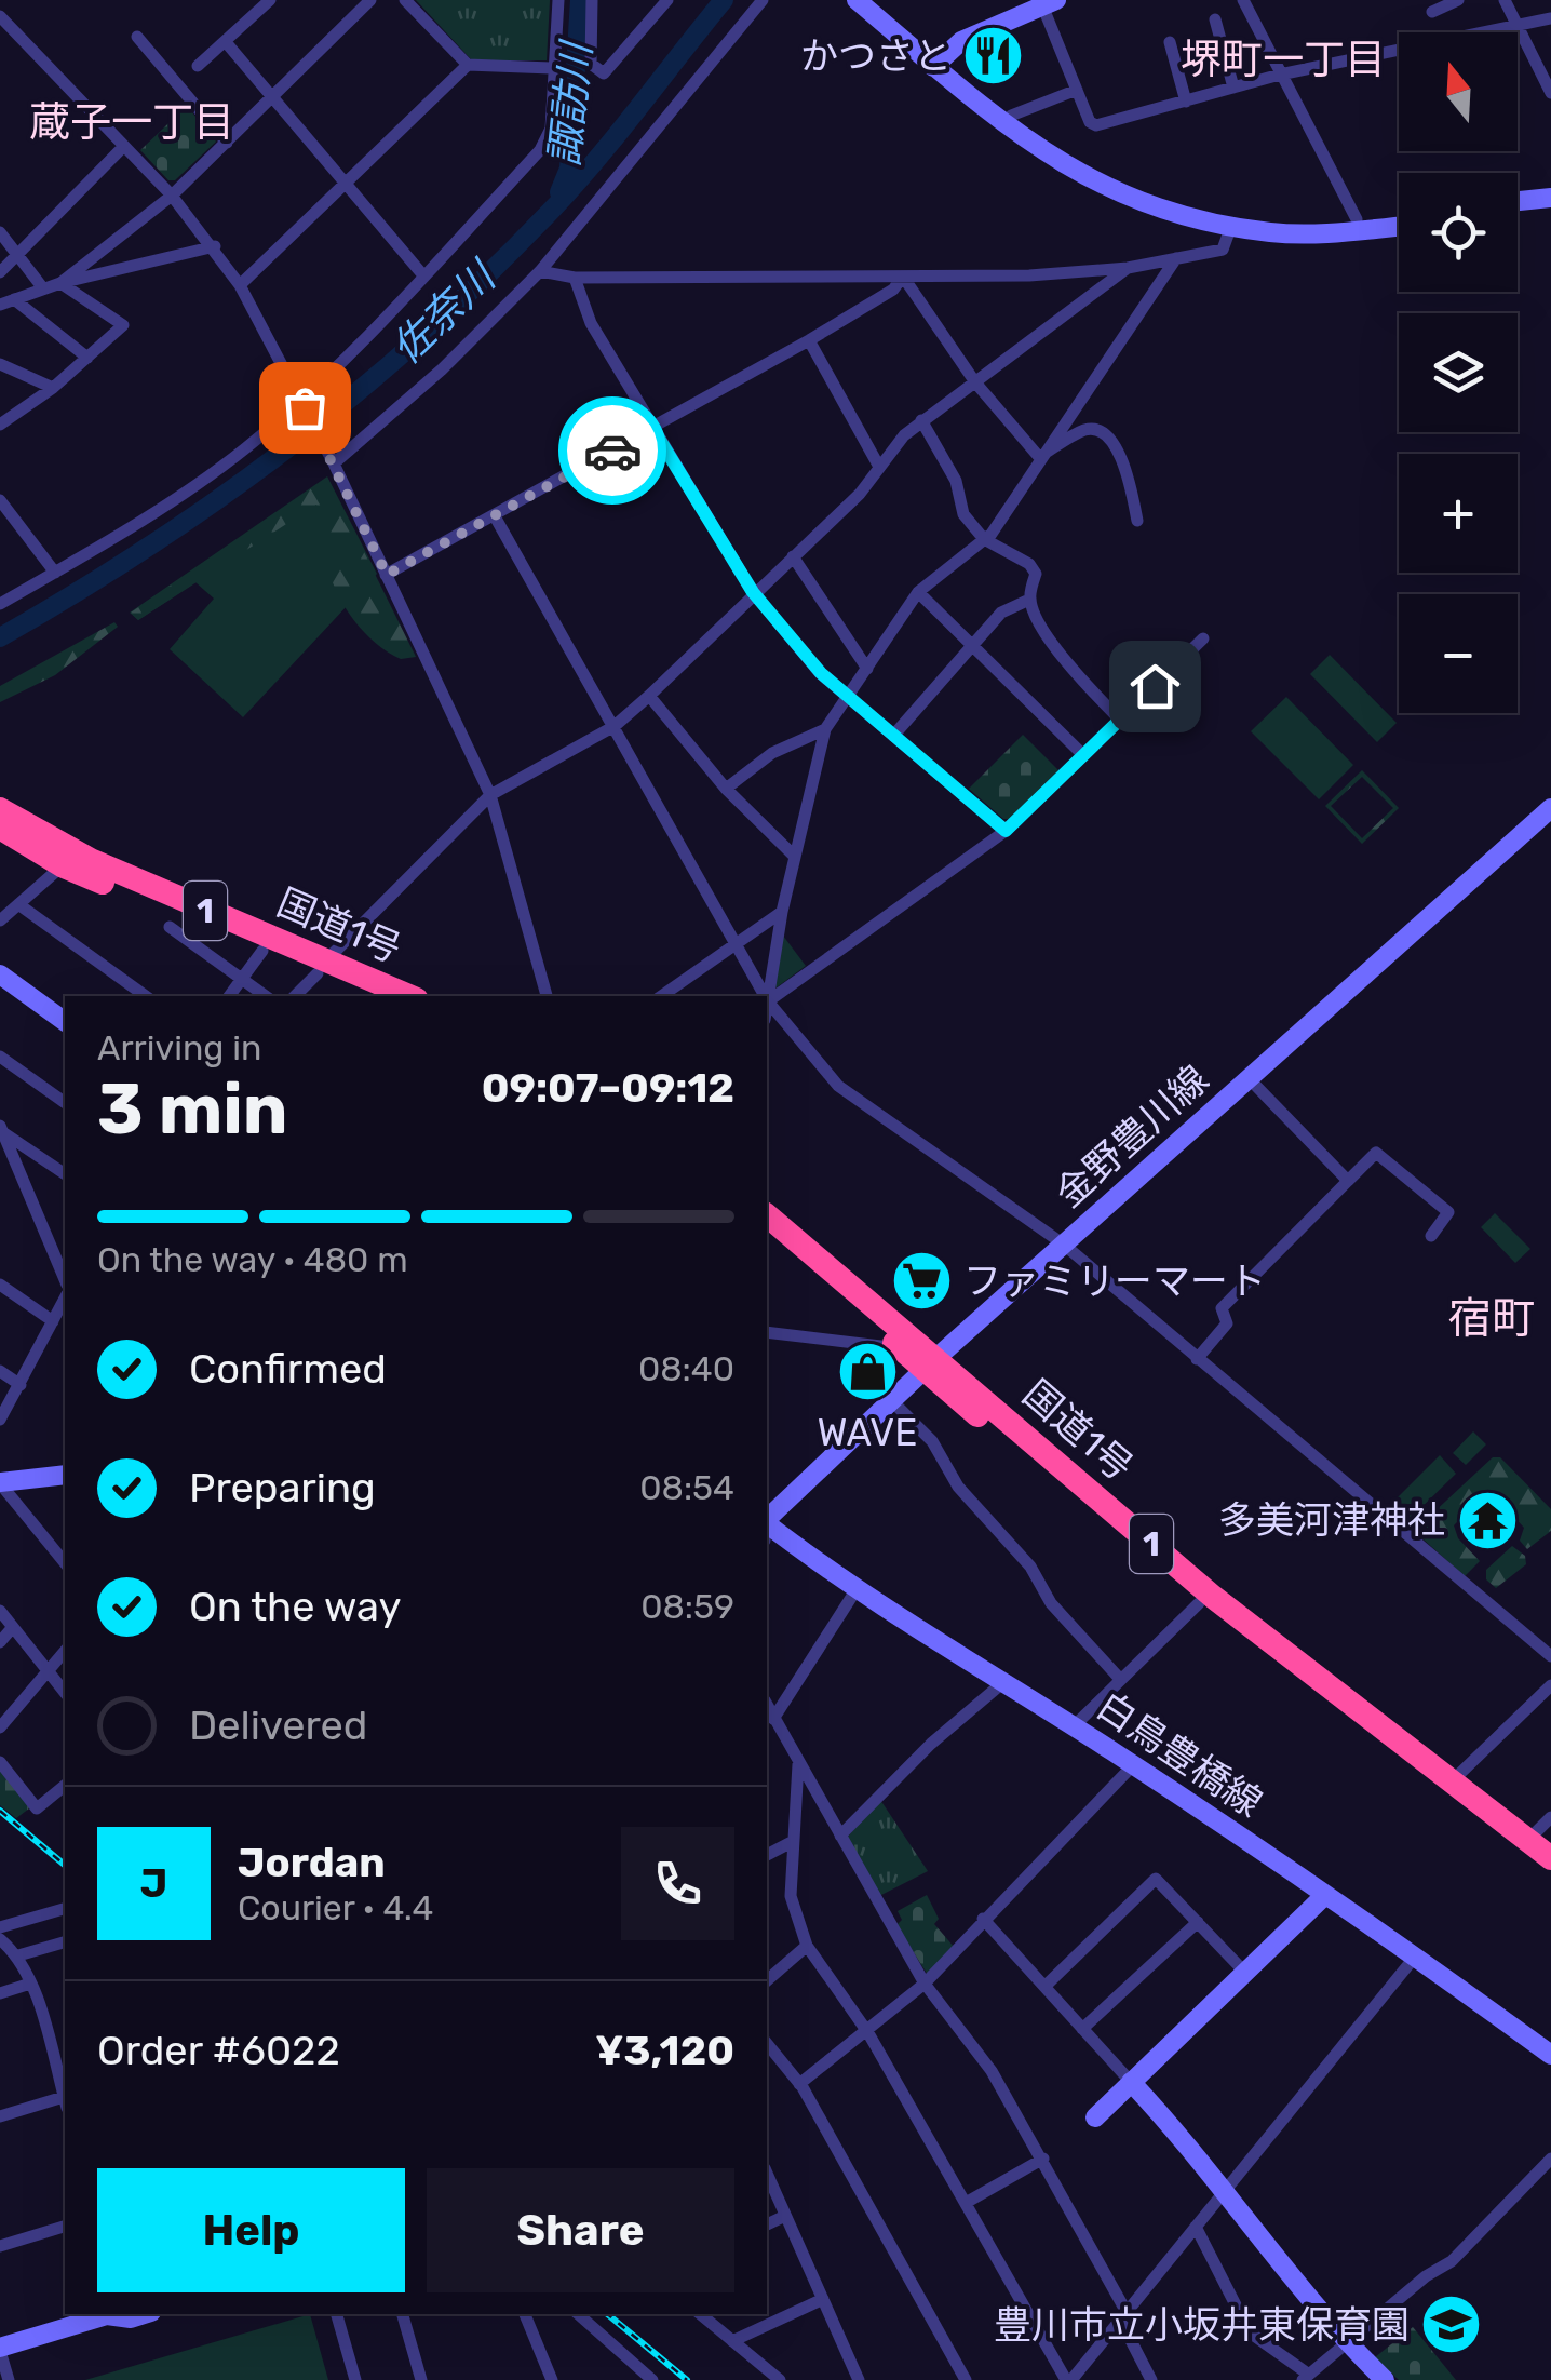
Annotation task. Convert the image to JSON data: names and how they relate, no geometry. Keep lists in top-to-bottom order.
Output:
{
  "streets": {
    "highway": ["1", "国道1号"],
    "street": ["金野豊川線", "白鳥豊橋線"]
  },
  "crossings": [
    ["国道1号", "金野豊川線"]
  ],
  "districts": ["堺町一丁目", "蔵子一丁目", "宿町"],
  "water": ["諏訪川", "佐奈川"],
  "places": {
    "restaurant": ["かつさと"],
    "supermarket": ["ファミリーマート"],
    "shop": ["WAVE"],
    "temple": ["多美河津神社"],
    "school or university": ["豊川市立小坂井東保育園"]
  },
  "north": "top",
  "page": {
    "map_buttons": ["+", "−"],
    "heading": ["3 min", "Arriving in", "09:07–09:12"],
    "panel": [
      "Jordan",
      "Courier · 4.4",
      "Order #6022",
      "¥3,120"
    ],
    "bar": "On the way · 480 m",
    "list": [
      ["Confirmed", "08:40"],
      ["Preparing", "08:54"],
      ["On the way", "08:59"],
      "Delivered"
    ],
    "round": "J",
    "buttons": ["Help", "Share"]
  }
}
